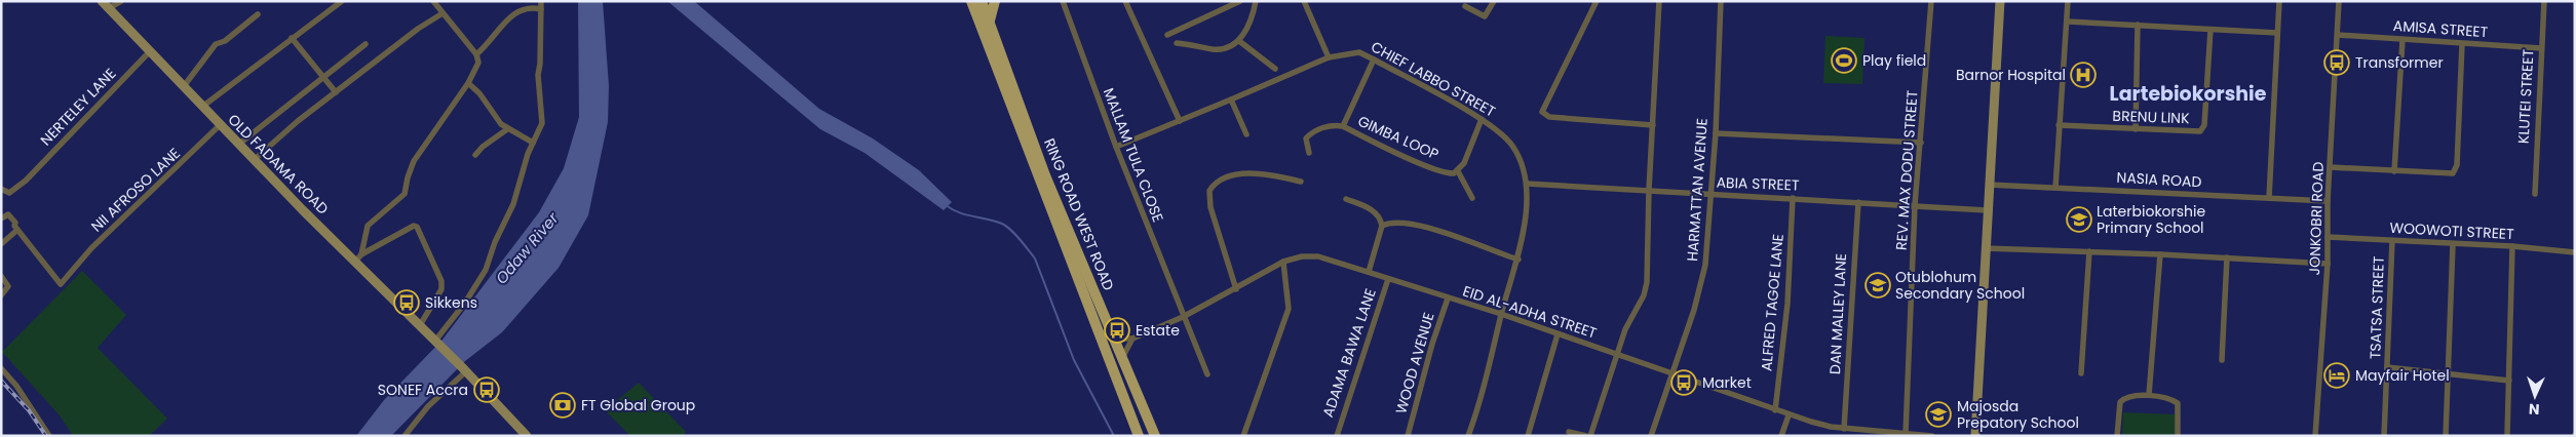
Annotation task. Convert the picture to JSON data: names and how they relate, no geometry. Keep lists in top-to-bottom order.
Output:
{
  "streets": {
    "main road": ["RING ROAD WEST ROAD"],
    "street": [
      "AMISA STREET",
      "CHIEF LABBO STREET",
      "KLUTEI STREET",
      "NERTELEY LANE",
      "BRENU LINK",
      "GIMBA LOOP",
      "MALLAM TULA CLOSE",
      "OLD FADAMA ROAD",
      "REV. MAX DODU STREET",
      "NASIA ROAD",
      "ABIA STREET",
      "NII AFROSO LANE",
      "HARMATTAN AVENUE",
      "JONKOBRI ROAD",
      "WOOWOTI STREET",
      "ALFRED TAGOE LANE",
      "TSATSA STREET",
      "EID AL-ADHA STREET",
      "DAN MALLEY LANE",
      "ADAMA BAWA LANE",
      "WOOD AVENUE"
    ]
  },
  "crossings": [
    ["AMISA STREET", "KLUTEI STREET"],
    ["AMISA STREET", "JONKOBRI ROAD"],
    ["CHIEF LABBO STREET", "GIMBA LOOP"],
    ["CHIEF LABBO STREET", "MALLAM TULA CLOSE"],
    ["CHIEF LABBO STREET", "ABIA STREET"],
    ["CHIEF LABBO STREET", "EID AL-ADHA STREET"],
    ["NERTELEY LANE", "OLD FADAMA ROAD"],
    ["MALLAM TULA CLOSE", "EID AL-ADHA STREET"],
    ["OLD FADAMA ROAD", "NII AFROSO LANE"],
    ["REV. MAX DODU STREET", "ABIA STREET"],
    ["REV. MAX DODU STREET", "EID AL-ADHA STREET"],
    ["NASIA ROAD", "JONKOBRI ROAD"],
    ["ABIA STREET", "HARMATTAN AVENUE"],
    ["ABIA STREET", "ALFRED TAGOE LANE"],
    ["ABIA STREET", "DAN MALLEY LANE"],
    ["HARMATTAN AVENUE", "EID AL-ADHA STREET"],
    ["RING ROAD WEST ROAD", "EID AL-ADHA STREET"],
    ["JONKOBRI ROAD", "WOOWOTI STREET"],
    ["WOOWOTI STREET", "TSATSA STREET"],
    ["ALFRED TAGOE LANE", "EID AL-ADHA STREET"],
    ["EID AL-ADHA STREET", "DAN MALLEY LANE"],
    ["EID AL-ADHA STREET", "ADAMA BAWA LANE"],
    ["EID AL-ADHA STREET", "WOOD AVENUE"]
  ],
  "districts": ["Lartebiokorshie"],
  "water": ["Odaw River"],
  "places": {
    "sports": ["Play field"],
    "bus stop": [
      "Transformer",
      "Sikkens",
      "Estate",
      "Market",
      "SONEF Accra"
    ],
    "hospital": ["Barnor Hospital"],
    "school or university": ["Laterbiokorshie Primary School", "Otublohum Secondary School", "Majosda Prepatory School"],
    "hotel": ["Mayfair Hotel"],
    "bank": ["FT Global Group"]
  },
  "north": "bottom"
}
